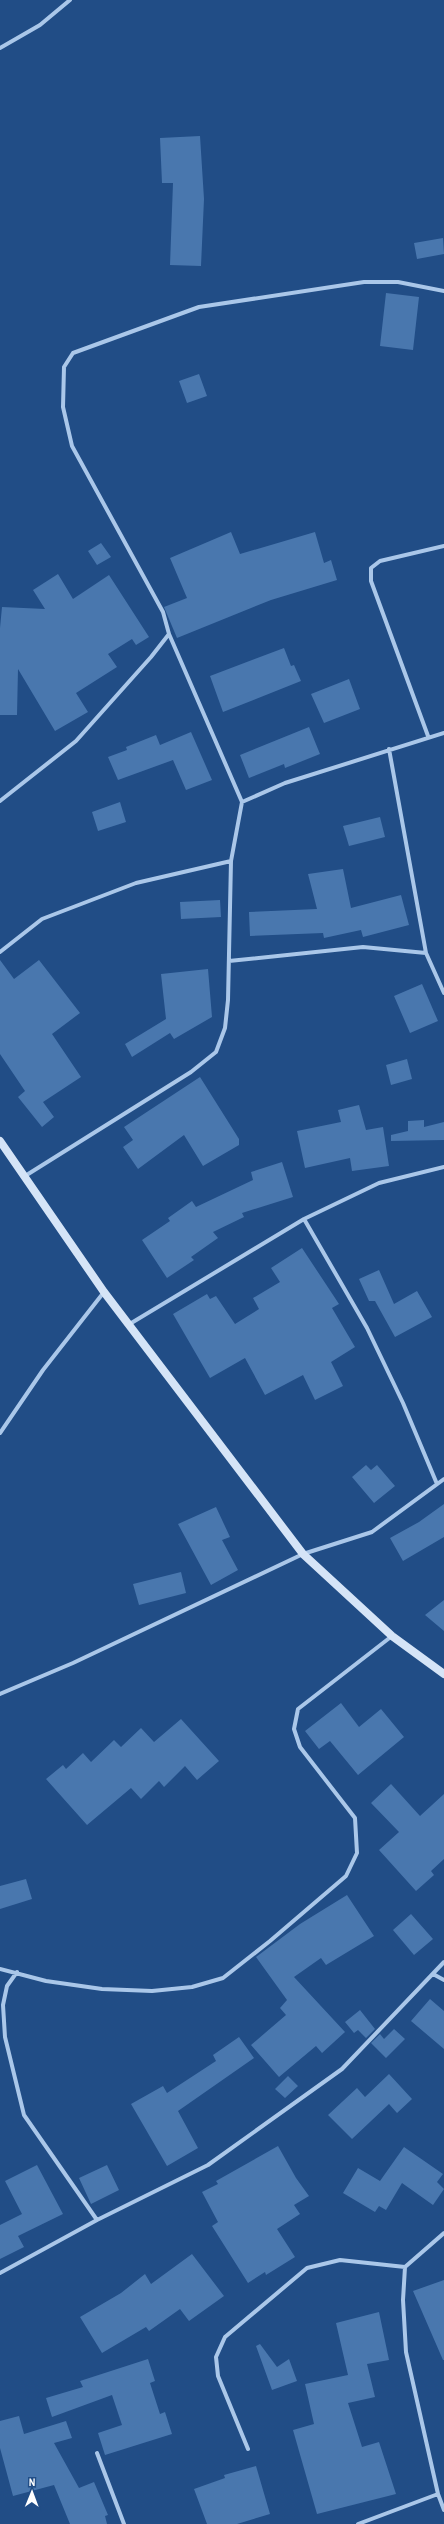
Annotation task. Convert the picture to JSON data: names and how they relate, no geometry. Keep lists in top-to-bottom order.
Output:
{
  "north": "top"
}
